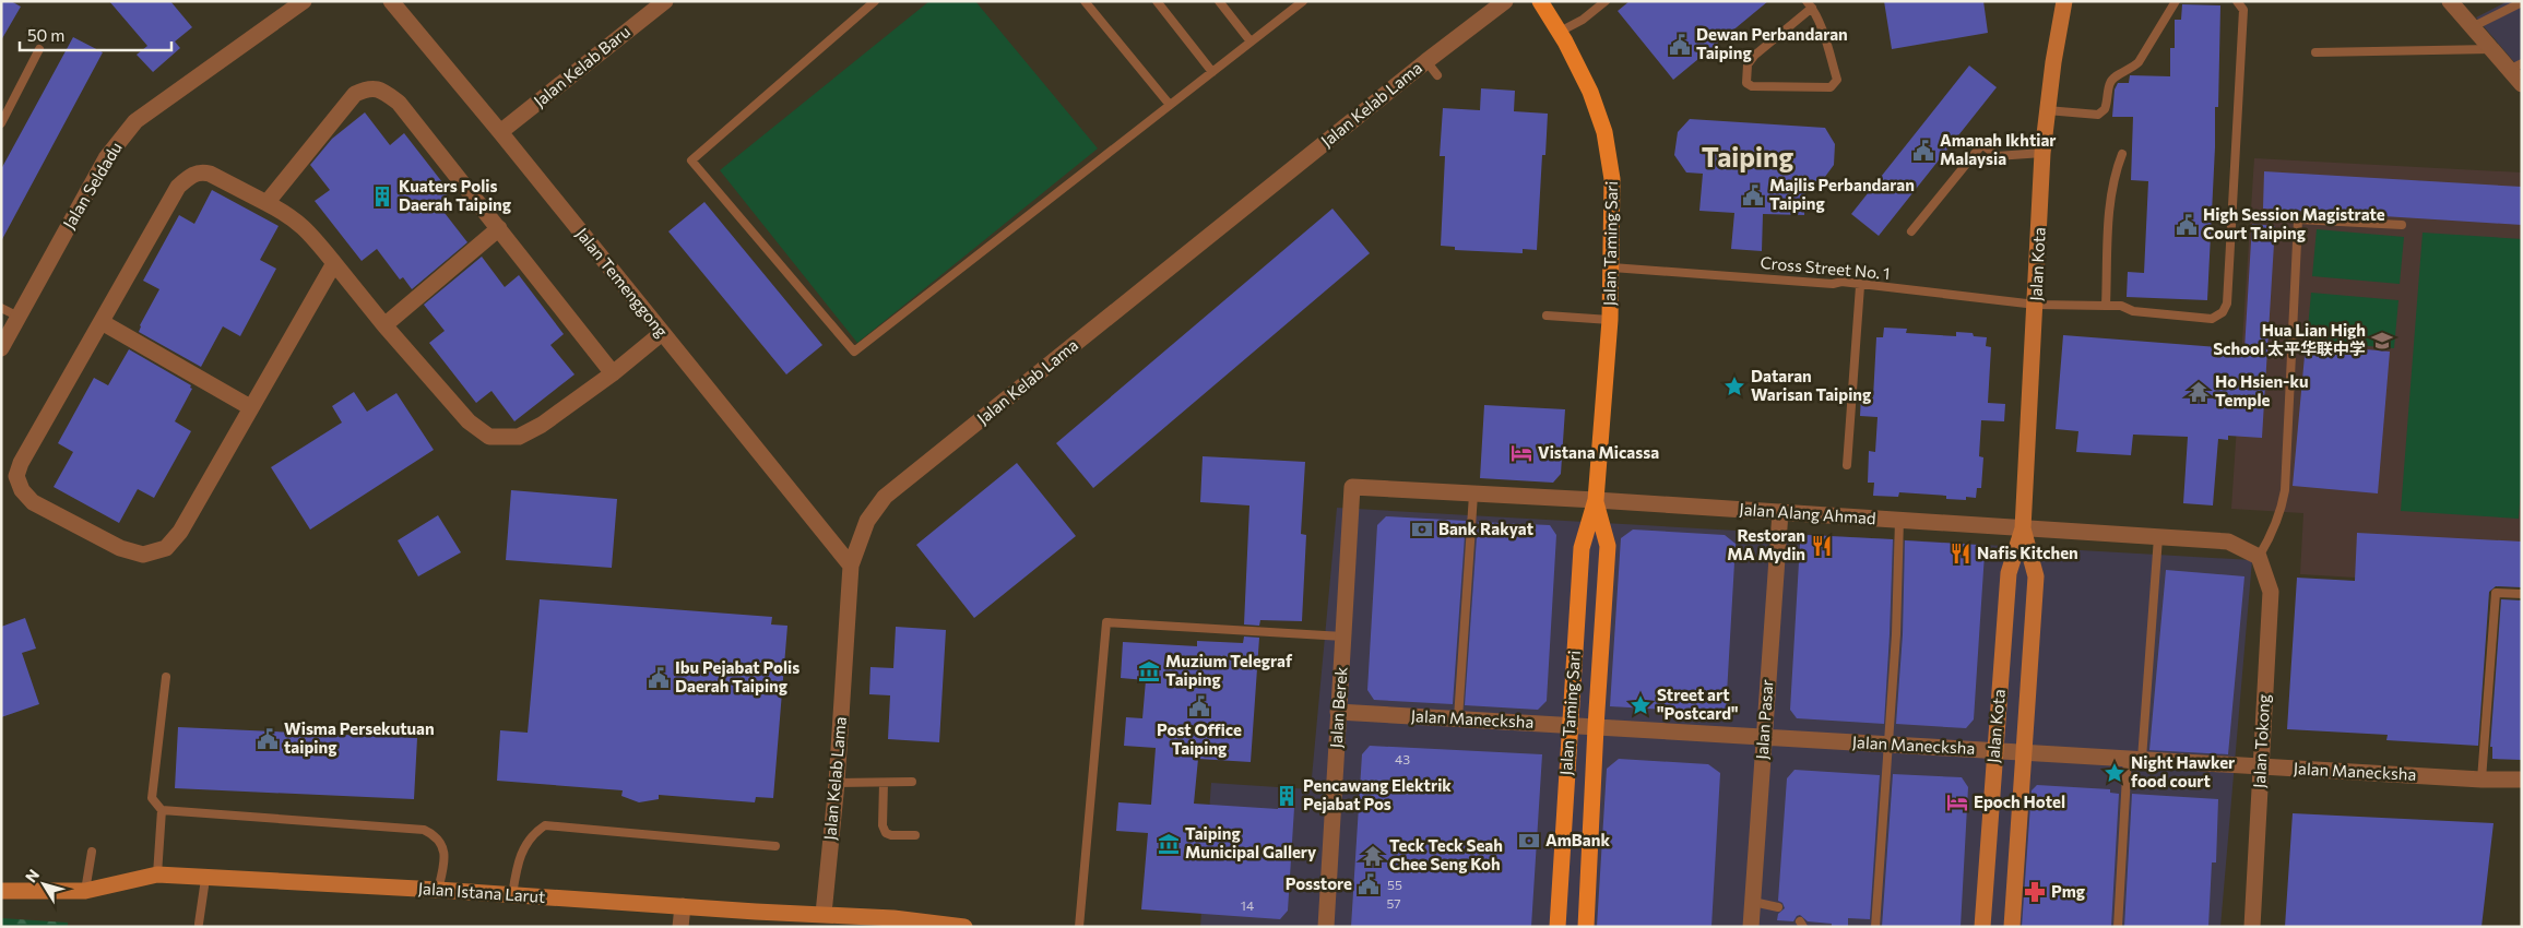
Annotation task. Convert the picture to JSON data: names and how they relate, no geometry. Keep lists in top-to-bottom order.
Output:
{
  "streets": {
    "main road": ["Jalan Taming Sari", "Jalan Kota", "Jalan Istana Larut"],
    "street": [
      "Jalan Kelab Baru",
      "Jalan Kelab Lama",
      "Jalan Seldadu",
      "Jalan Temenggong",
      "Jalan Alang Ahmad",
      "Jalan Berek",
      "Jalan Manecksha",
      "Jalan Pasar",
      "Jalan Tokong"
    ],
    "lane": ["Cross Street No. 1"]
  },
  "crossings": [
    ["Jalan Kelab Baru", "Jalan Temenggong"],
    ["Jalan Kelab Lama", "Jalan Temenggong"],
    ["Jalan Kelab Lama", "Jalan Istana Larut"],
    ["Jalan Taming Sari", "Cross Street No. 1"],
    ["Jalan Taming Sari", "Jalan Alang Ahmad"],
    ["Jalan Taming Sari", "Jalan Manecksha"],
    ["Jalan Kota", "Cross Street No. 1"],
    ["Jalan Kota", "Jalan Alang Ahmad"],
    ["Jalan Kota", "Jalan Manecksha"],
    ["Jalan Alang Ahmad", "Jalan Berek"],
    ["Jalan Alang Ahmad", "Jalan Pasar"],
    ["Jalan Alang Ahmad", "Jalan Tokong"],
    ["Jalan Berek", "Jalan Manecksha"],
    ["Jalan Manecksha", "Jalan Pasar"],
    ["Jalan Manecksha", "Jalan Tokong"]
  ],
  "districts": ["Taiping"],
  "places": {
    "public building": [
      "Dewan Perbandaran Taiping",
      "Amanah Ikhtiar Malaysia",
      "Majlis Perbandaran Taiping",
      "High Session Magistrate Court Taiping",
      "Ibu Pejabat Polis Daerah Taiping",
      "Post Office Taiping",
      "Wisma Persekutuan taiping",
      "Posstore"
    ],
    "building": ["Kuaters Polis Daerah Taiping", "Pencawang Elektrik Pejabat Pos"],
    "school or university": ["Hua Lian High School 太平华联中学"],
    "place": ["Dataran Warisan Taiping", "Street art \"Postcard\"", "Night Hawker food court"],
    "temple": ["Ho Hsien-ku Temple", "Teck Teck Seah Chee Seng Koh"],
    "hotel": ["Vistana Micassa", "Epoch Hotel"],
    "bank": ["Bank Rakyat", "AmBank"],
    "restaurant": ["Restoran MA Mydin", "Nafis Kitchen"],
    "museum": ["Muzium Telegraf Taiping", "Taiping Municipal Gallery"],
    "pharmacy": ["Pmg"]
  },
  "house_numbers": [
    "43",
    "55",
    "57",
    "14"
  ],
  "scale_bar": "50 m",
  "north": "top left"
}
